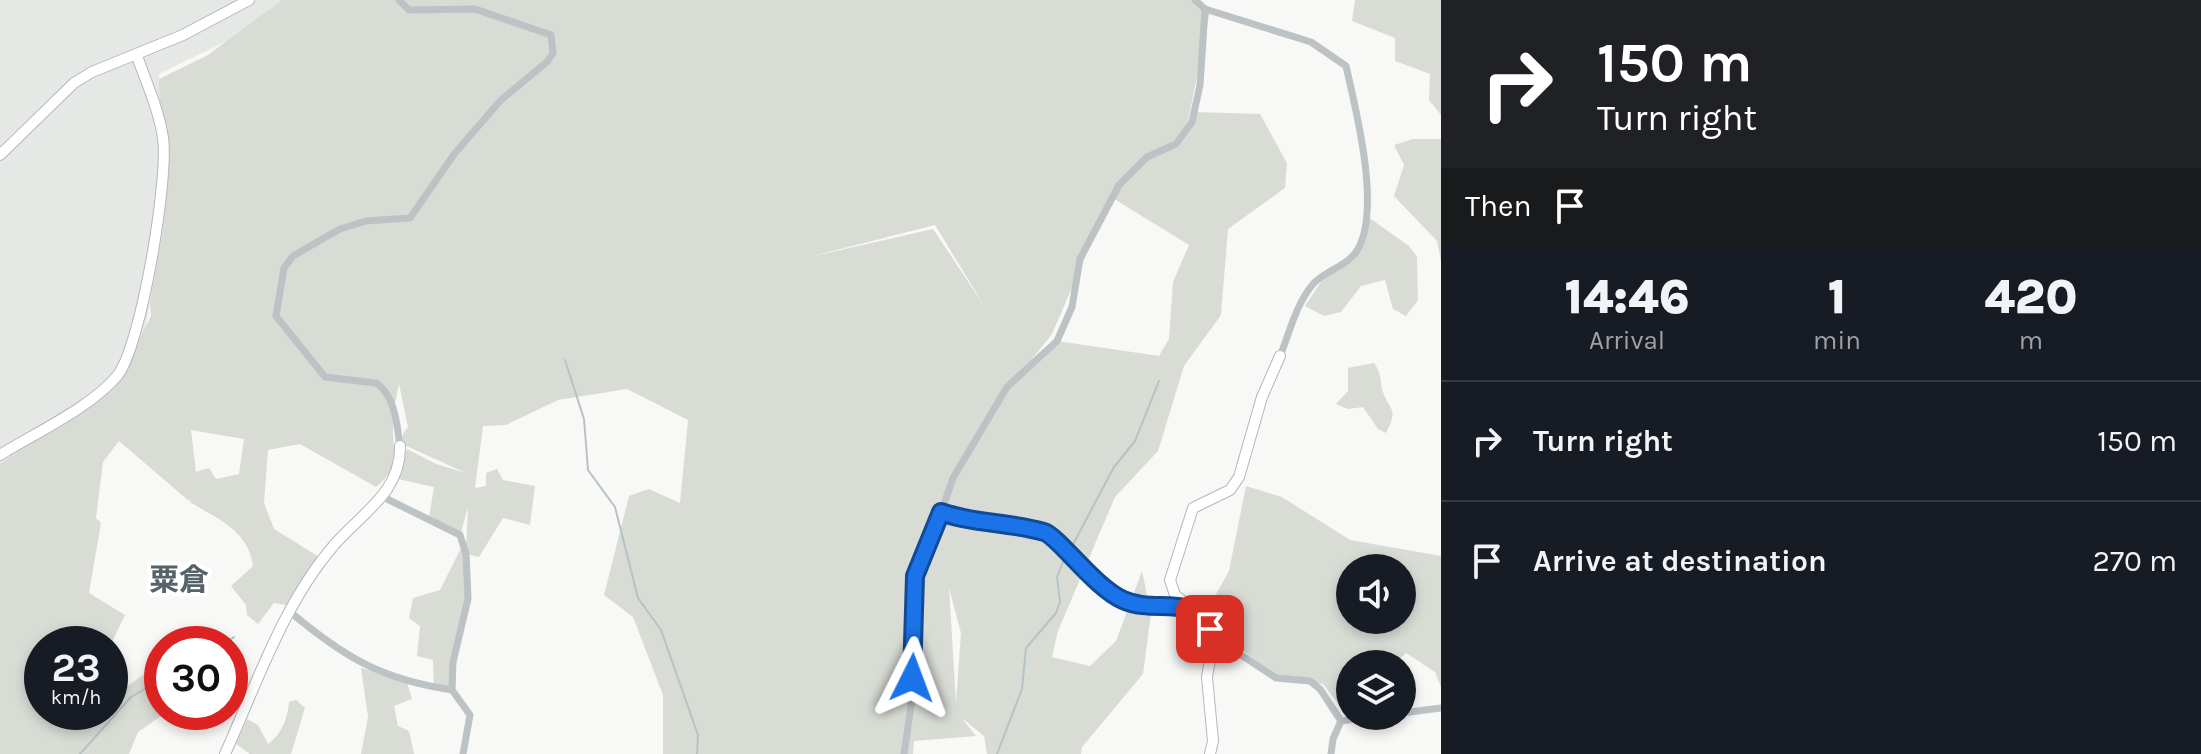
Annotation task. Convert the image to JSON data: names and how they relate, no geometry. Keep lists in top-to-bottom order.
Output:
{
  "districts": ["粟倉"],
  "page": {
    "turn": ["150 m", "Turn right"],
    "then": "Then",
    "eta": [
      "14:46",
      "Arrival",
      "1",
      "min",
      "420",
      "m"
    ],
    "list": [
      {
        "name": "Turn right",
        "value": "150 m"
      },
      {
        "name": "Arrive at destination",
        "value": "270 m"
      }
    ],
    "speed": "23 km/h",
    "limit": "30"
  }
}
